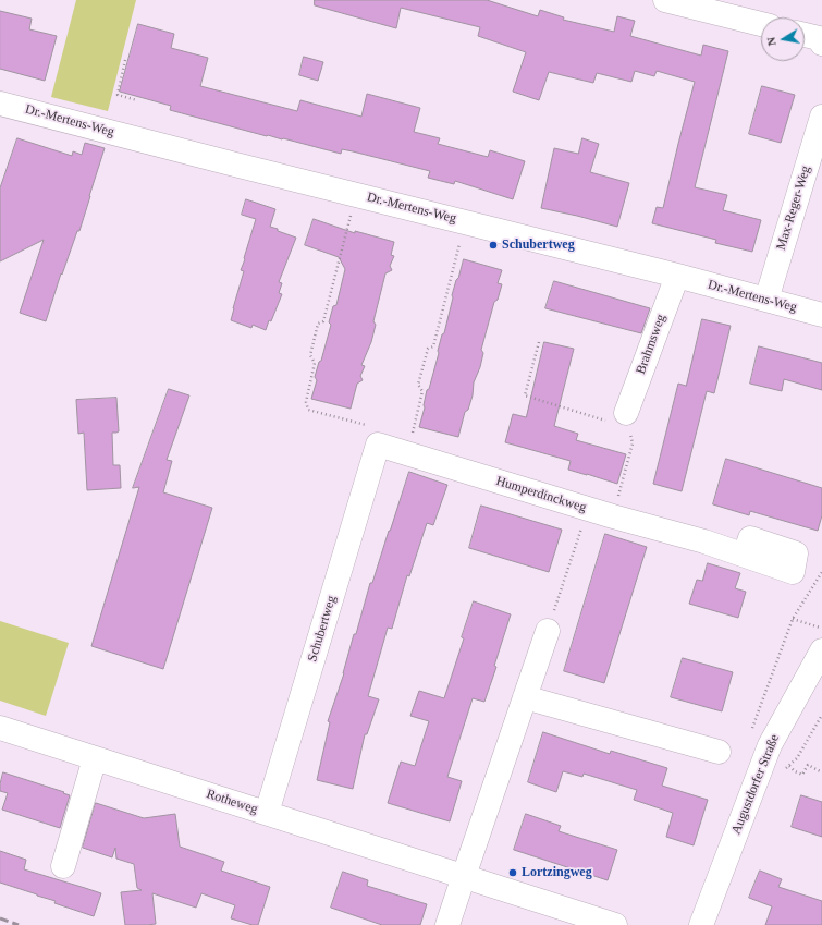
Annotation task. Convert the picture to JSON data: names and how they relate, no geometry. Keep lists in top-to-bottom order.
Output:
{
  "streets": {
    "street": [
      "Dr.-Mertens-Weg",
      "Max-Reger-Weg",
      "Brahmsweg",
      "Humperdinckweg",
      "Schubertweg",
      "Augustdorfer Straße",
      "Rotheweg"
    ]
  },
  "crossings": [
    ["Dr.-Mertens-Weg", "Max-Reger-Weg"],
    ["Dr.-Mertens-Weg", "Brahmsweg"],
    ["Humperdinckweg", "Schubertweg"],
    ["Schubertweg", "Rotheweg"]
  ],
  "places": ["Schubertweg", "Lortzingweg"],
  "north": "left"
}
